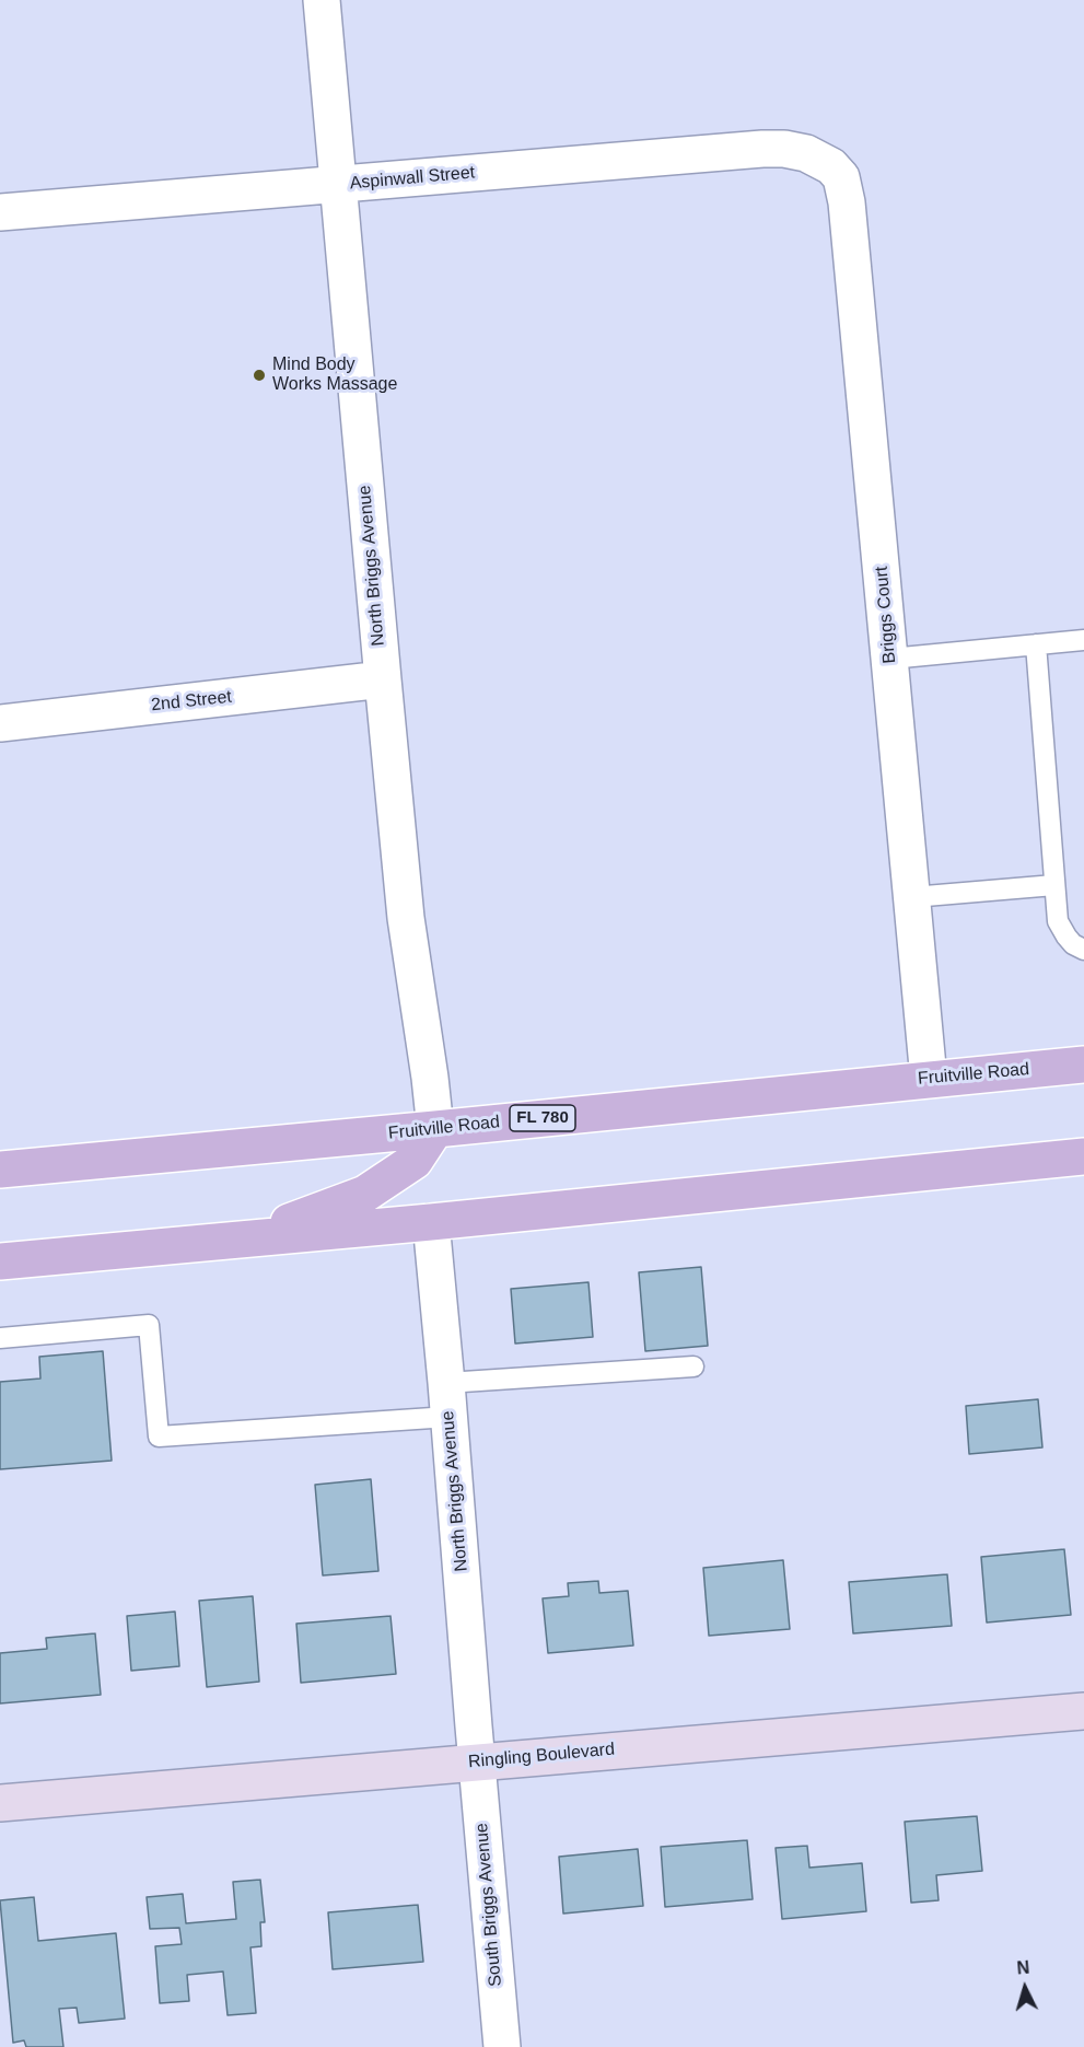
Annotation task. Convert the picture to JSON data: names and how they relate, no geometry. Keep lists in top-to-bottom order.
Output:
{
  "streets": {
    "main road": ["Fruitville Road", "FL 780"],
    "street": [
      "Aspinwall Street",
      "North Briggs Avenue",
      "Briggs Court",
      "2nd Street",
      "Ringling Boulevard",
      "South Briggs Avenue"
    ]
  },
  "crossings": [
    ["Aspinwall Street", "North Briggs Avenue"],
    ["Aspinwall Street", "Briggs Court"],
    ["North Briggs Avenue", "2nd Street"],
    ["North Briggs Avenue", "Fruitville Road"],
    ["North Briggs Avenue", "Ringling Boulevard"],
    ["North Briggs Avenue", "South Briggs Avenue"],
    ["Briggs Court", "Fruitville Road"],
    ["Ringling Boulevard", "South Briggs Avenue"]
  ],
  "places": ["Mind Body Works Massage"],
  "north": "top"
}
